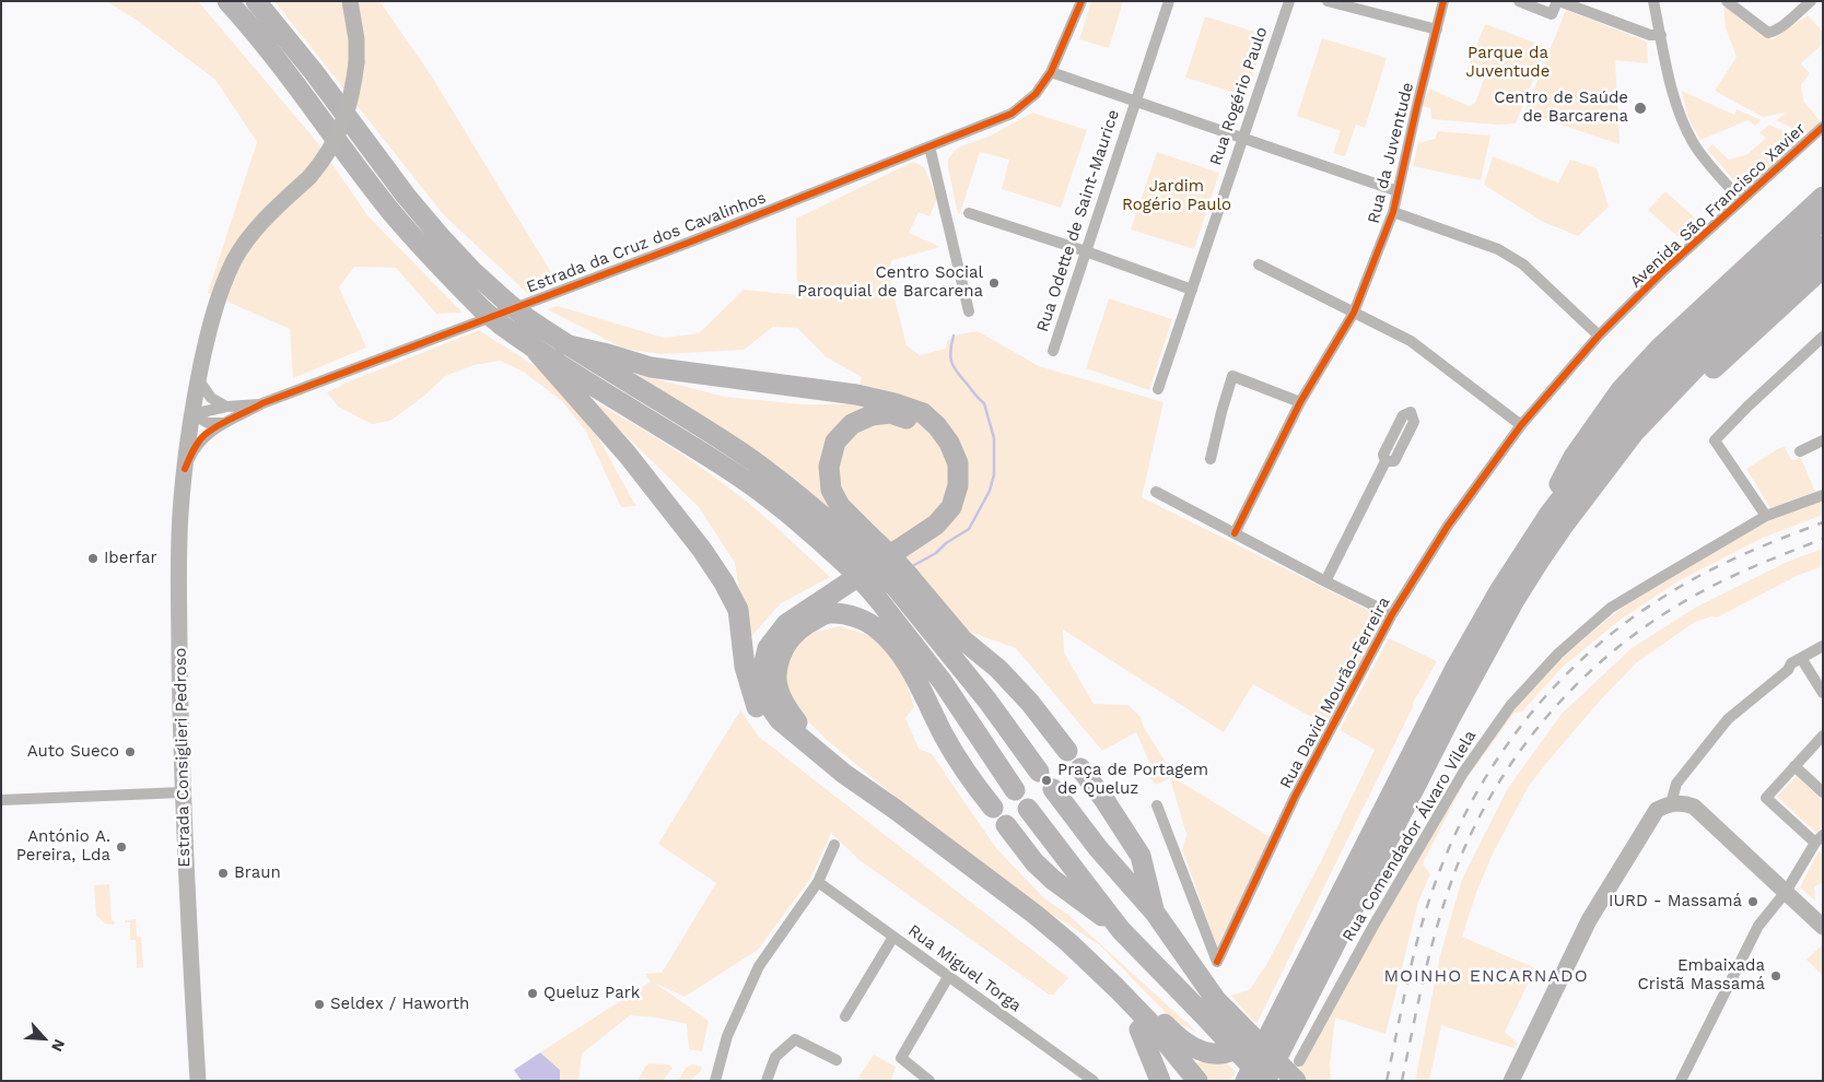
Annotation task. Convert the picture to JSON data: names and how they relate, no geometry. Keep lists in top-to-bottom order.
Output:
{
  "streets": {
    "main road": ["Estrada Consiglieri Pedroso"],
    "street": [
      "Rua Rogério Paulo",
      "Rua da Juventude",
      "Avenida São Francisco Xavier",
      "Rua Odette de Saint-Maurice",
      "Estrada da Cruz dos Cavalinhos",
      "Rua David Mourão-Ferreira",
      "Rua Comendador Álvaro Vilela",
      "Rua Miguel Torga"
    ]
  },
  "crossings": [
    ["Avenida São Francisco Xavier", "Rua David Mourão-Ferreira"],
    ["Estrada da Cruz dos Cavalinhos", "Estrada Consiglieri Pedroso"]
  ],
  "districts": ["MOINHO ENCARNADO"],
  "parks": ["Parque da Juventude", "Jardim Rogério Paulo"],
  "places": [
    "Centro de Saúde de Barcarena",
    "Centro Social Paroquial de Barcarena",
    "Iberfar",
    "Auto Sueco",
    "Praça de Portagem de Queluz",
    "António A. Pereira, Lda",
    "Braun",
    "IURD - Massamá",
    "Embaixada Cristã Massamá",
    "Queluz Park",
    "Seldex / Haworth"
  ],
  "north": "bottom right"
}
